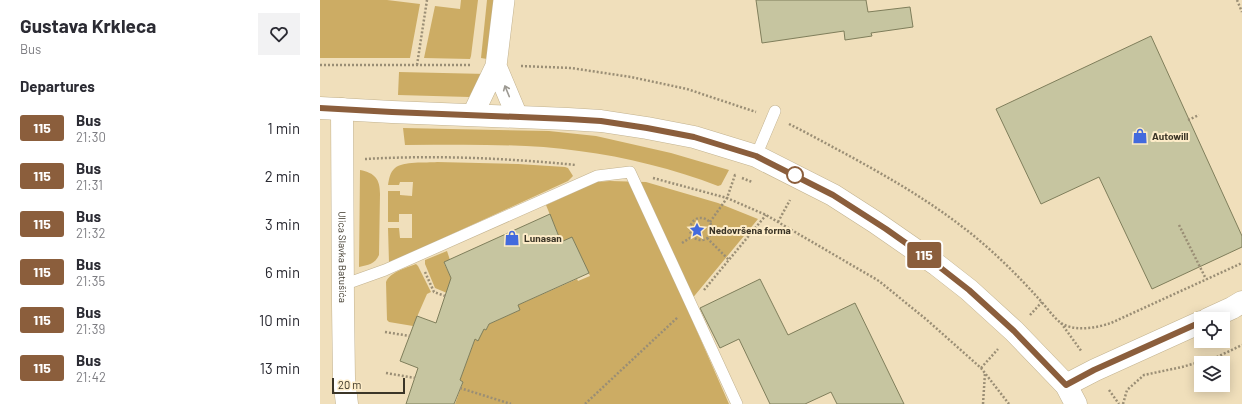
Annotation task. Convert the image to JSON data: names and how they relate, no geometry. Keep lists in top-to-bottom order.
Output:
{
  "streets": {
    "street": ["Ulica Slavka Batušića"]
  },
  "places": {
    "shop": ["Autowill", "Lunasan"],
    "place": ["Nedovršena forma"]
  },
  "lines": ["bus line 115"],
  "scale_bar": "20 m",
  "page": {
    "heading": [
      ["Gustava Krkleca", "Bus"],
      "Departures"
    ],
    "on_map": "115",
    "list": [
      {
        "mark": "115",
        "name": "Bus",
        "note": "21:30",
        "value": "1 min"
      },
      {
        "mark": "115",
        "name": "Bus",
        "note": "21:31",
        "value": "2 min"
      },
      {
        "mark": "115",
        "name": "Bus",
        "note": "21:32",
        "value": "3 min"
      },
      {
        "mark": "115",
        "name": "Bus",
        "note": "21:35",
        "value": "6 min"
      },
      {
        "mark": "115",
        "name": "Bus",
        "note": "21:39",
        "value": "10 min"
      },
      {
        "mark": "115",
        "name": "Bus",
        "note": "21:42",
        "value": "13 min"
      }
    ],
    "scale": "20 m"
  }
}
